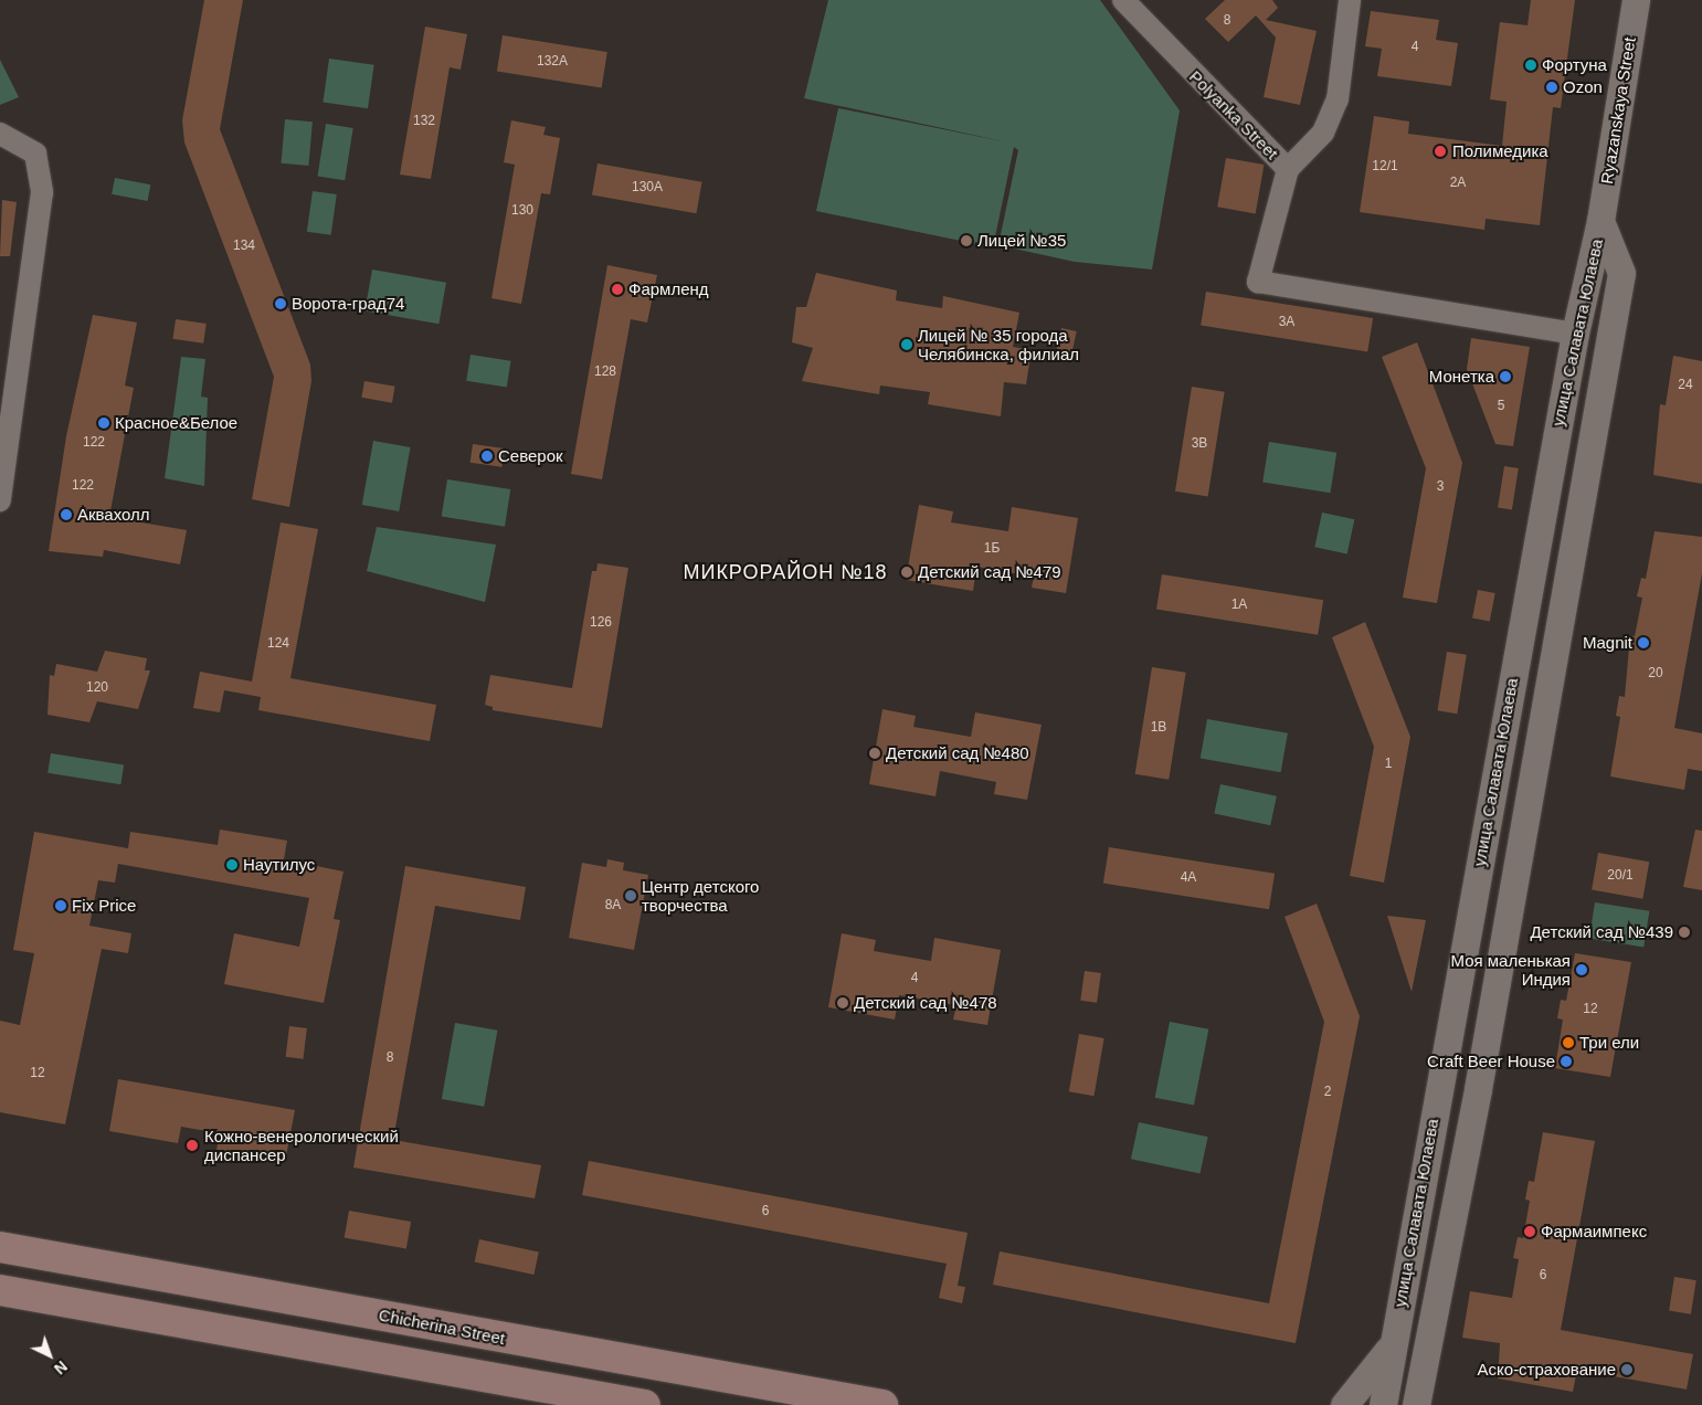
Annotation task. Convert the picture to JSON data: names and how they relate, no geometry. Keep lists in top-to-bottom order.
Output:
{
  "streets": {
    "main road": ["Chicherina Street"],
    "street": ["Ryazanskaya Street", "Polyanka Street", "улица Салавата Юлаева"]
  },
  "crossings": [
    ["Ryazanskaya Street", "улица Салавата Юлаева"],
    ["Polyanka Street", "улица Салавата Юлаева"]
  ],
  "districts": ["МИКРОРАЙОН №18"],
  "places": [
    "Фортуна",
    "Ozon",
    "Полимедика",
    "Лицей №35",
    "Фармленд",
    "Ворота-град74",
    "Лицей № 35 города Челябинска, филиал",
    "Монетка",
    "Красное&Белое",
    "Северок",
    "Аквахолл",
    "Детский сад №479",
    "Magnit",
    "Детский сад №480",
    "Наутилус",
    "Центр детского творчества",
    "Fix Price",
    "Детский сад №439",
    "Моя маленькая Индия",
    "Детский сад №478",
    "Три ели",
    "Craft Beer House",
    "Кожно-венерологический диспансер",
    "Фармаимпекс",
    "Аско-страхование"
  ],
  "house_numbers": [
    "8",
    "4",
    "132А",
    "132",
    "12/1",
    "2А",
    "130А",
    "130",
    "134",
    "3А",
    "128",
    "24",
    "5",
    "122",
    "3В",
    "122",
    "3",
    "1Б",
    "1А",
    "126",
    "124",
    "20",
    "120",
    "1В",
    "1",
    "20/1",
    "4А",
    "8А",
    "4",
    "12",
    "8",
    "12",
    "2",
    "6",
    "6"
  ],
  "north": "bottom right"
}
